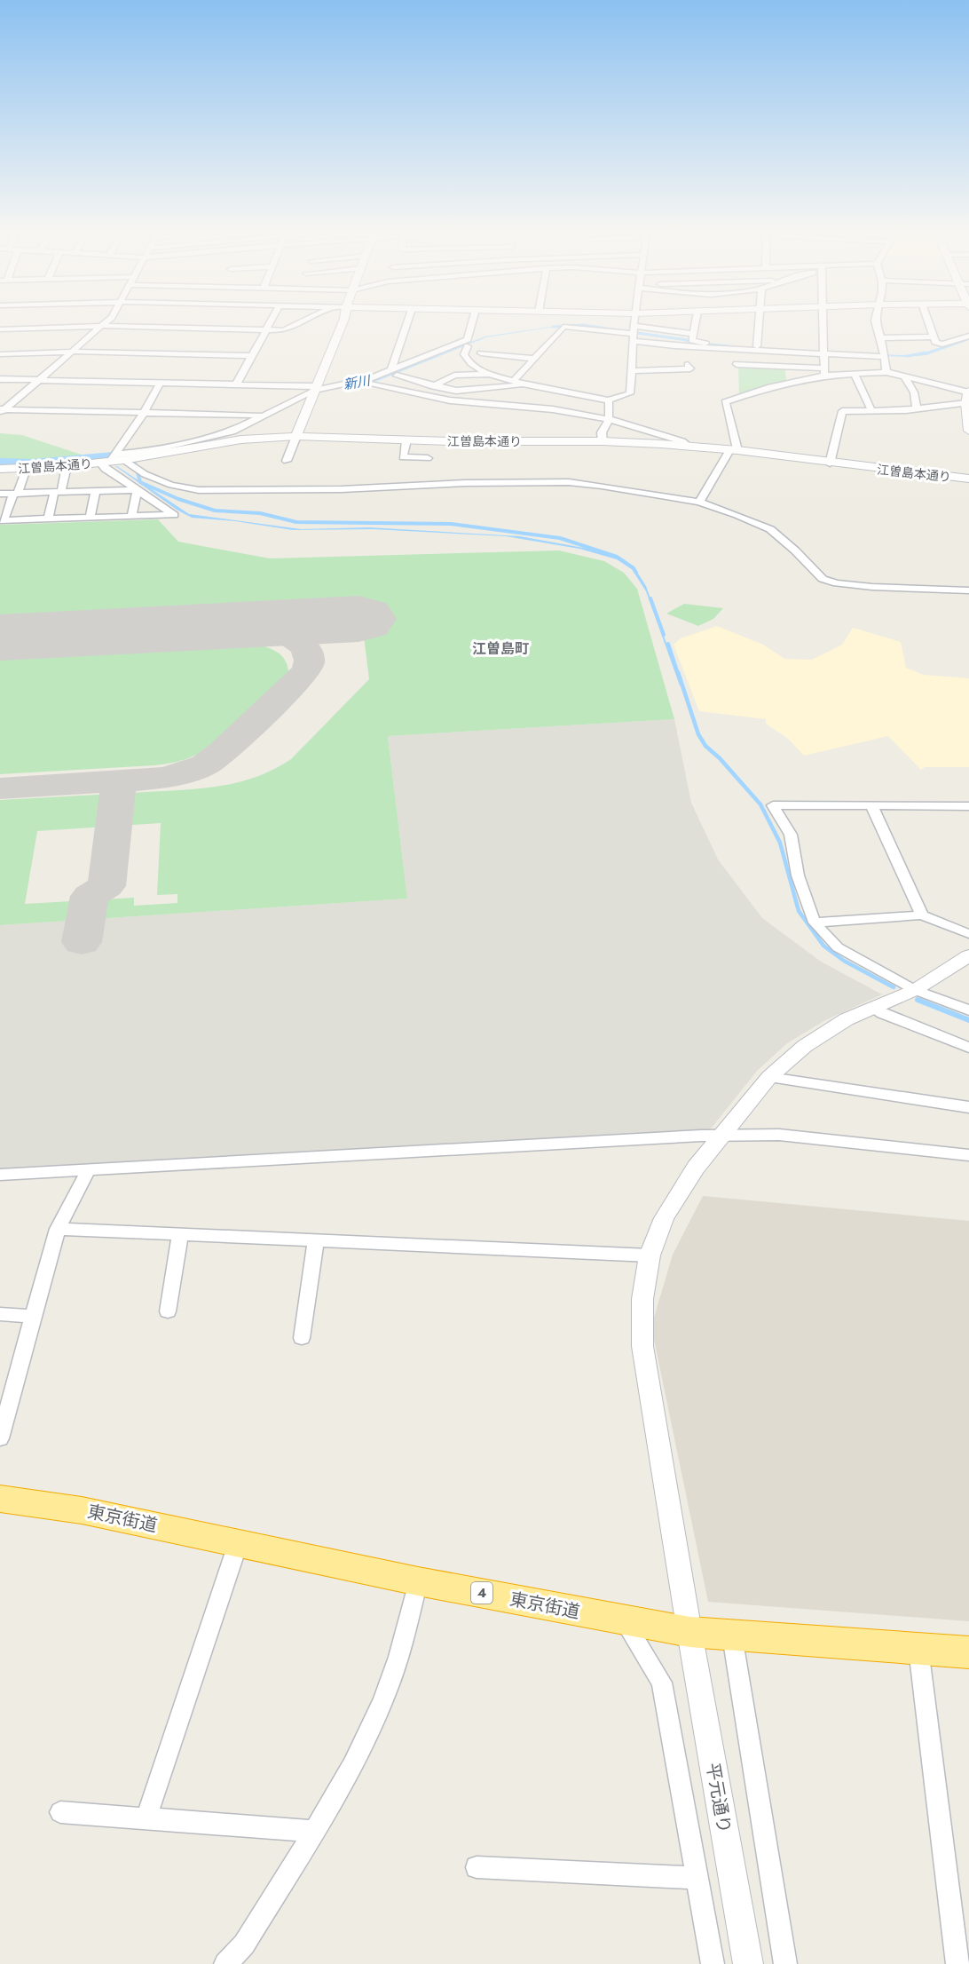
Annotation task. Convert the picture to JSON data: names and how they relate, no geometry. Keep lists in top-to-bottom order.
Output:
{
  "streets": {
    "highway": ["東京街道", "4"],
    "street": ["江曽島本通り", "平元通り"]
  },
  "crossings": [
    ["東京街道", "平元通り"]
  ],
  "districts": ["江曽島町"],
  "water": ["新川"]
}
